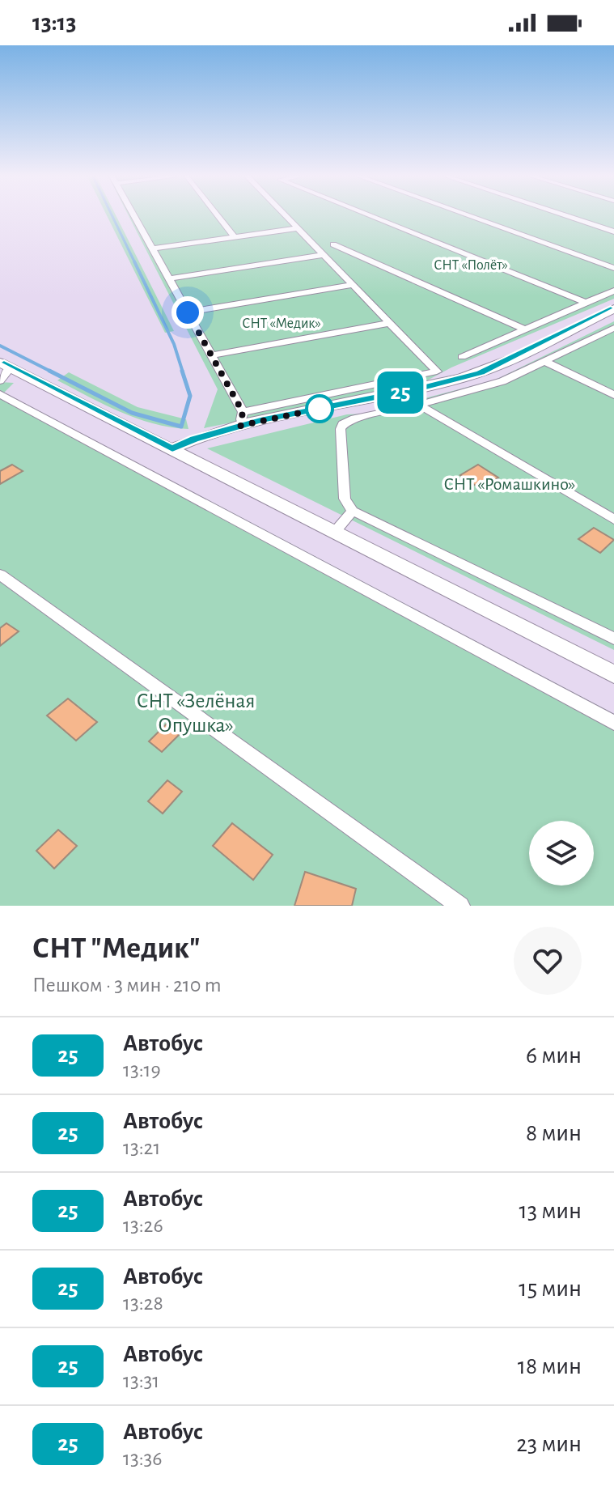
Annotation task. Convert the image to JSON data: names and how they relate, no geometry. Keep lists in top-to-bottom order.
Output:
{
  "parks": [
    "СНТ «Полёт»",
    "СНТ «Медик»",
    "СНТ «Ромашкино»",
    "СНТ «Зелёная Опушка»"
  ],
  "lines": ["bus line 25"],
  "page": {
    "status": "13:13",
    "on_map": "25",
    "heading": ["СНТ \"Медик\"", "Пешком · 3 мин · 210 m"],
    "list": [
      {
        "mark": "25",
        "name": "Автобус",
        "note": "13:19",
        "value": "6 мин"
      },
      {
        "mark": "25",
        "name": "Автобус",
        "note": "13:21",
        "value": "8 мин"
      },
      {
        "mark": "25",
        "name": "Автобус",
        "note": "13:26",
        "value": "13 мин"
      },
      {
        "mark": "25",
        "name": "Автобус",
        "note": "13:28",
        "value": "15 мин"
      },
      {
        "mark": "25",
        "name": "Автобус",
        "note": "13:31",
        "value": "18 мин"
      },
      {
        "mark": "25",
        "name": "Автобус",
        "note": "13:36",
        "value": "23 мин"
      }
    ]
  }
}
